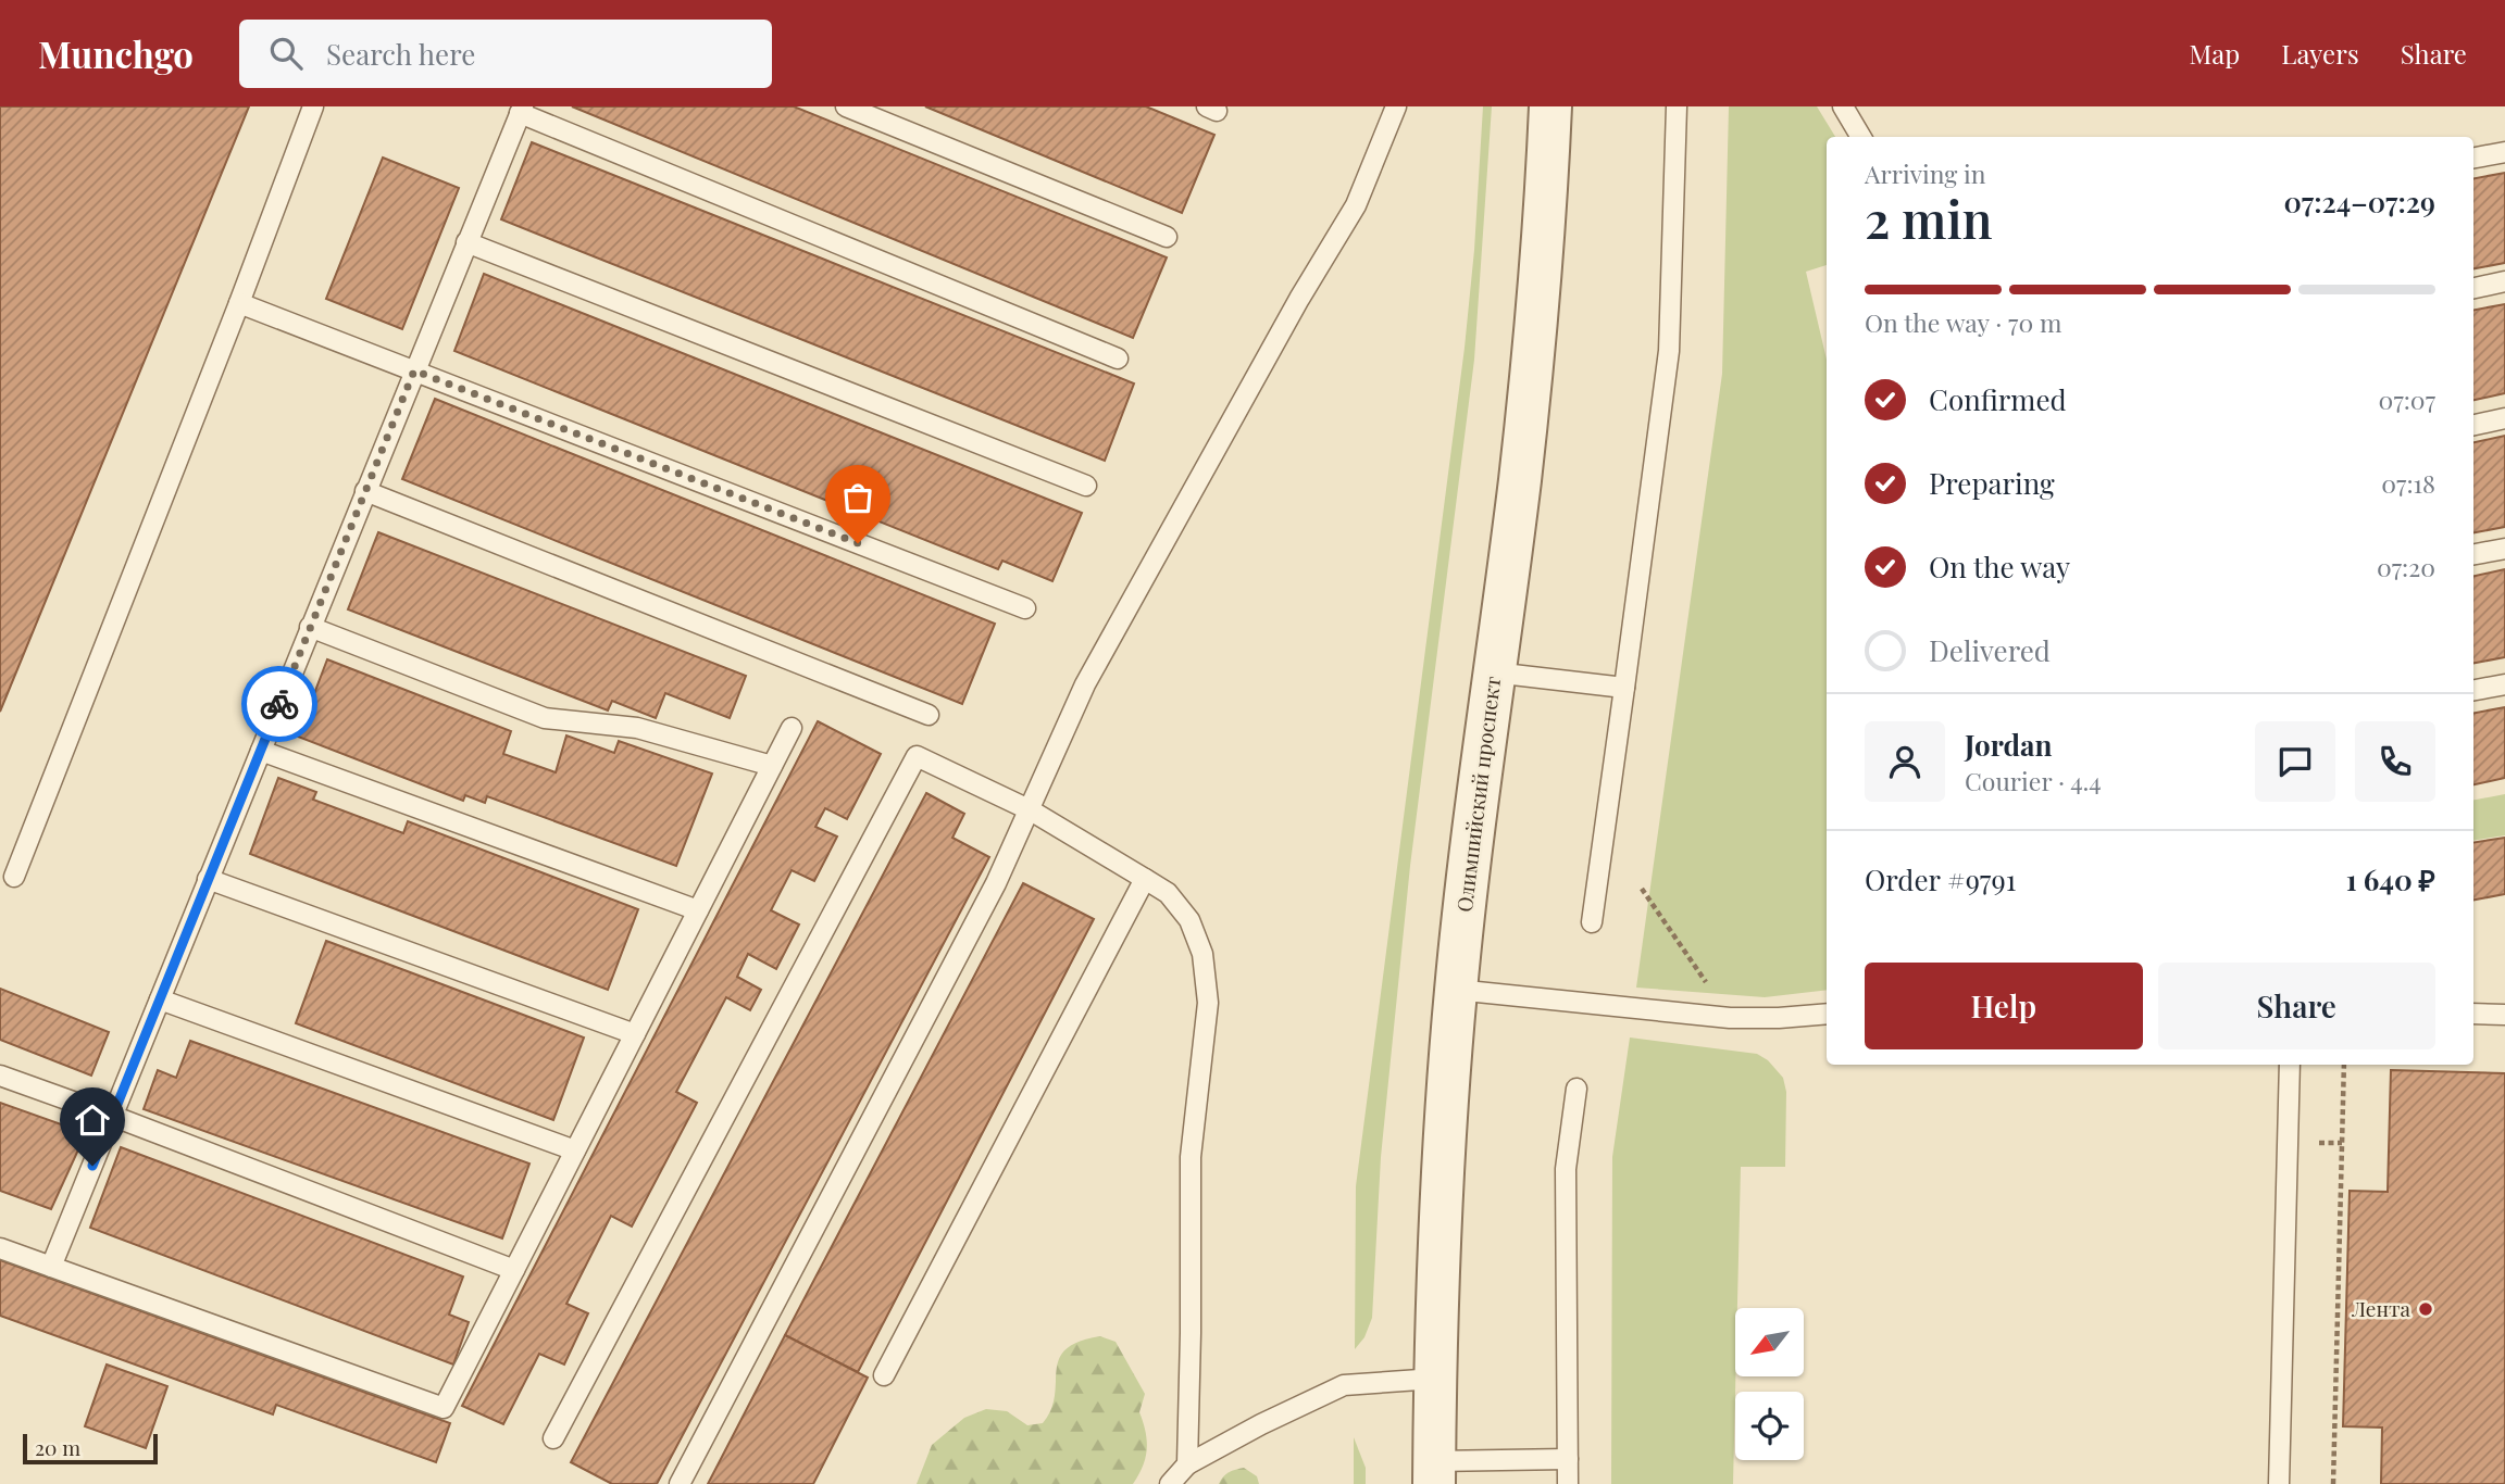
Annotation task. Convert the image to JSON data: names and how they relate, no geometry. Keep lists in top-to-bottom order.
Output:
{
  "streets": {
    "street": ["Олимпийский проспект"]
  },
  "places": ["Лента"],
  "scale_bar": "20 m",
  "north": "bottom left",
  "page": {
    "header": "Munchgo",
    "search": "Search here",
    "nav": ["Map", "Layers", "Share"],
    "heading": ["2 min", "Arriving in", "07:24–07:29"],
    "panel": [
      "Jordan",
      "Courier · 4.4",
      "Order #9791",
      "1 640 ₽"
    ],
    "bar": "On the way · 70 m",
    "list": [
      ["Confirmed", "07:07"],
      ["Preparing", "07:18"],
      ["On the way", "07:20"],
      "Delivered"
    ],
    "buttons": ["Help", "Share"],
    "scale": "20 m"
  }
}
